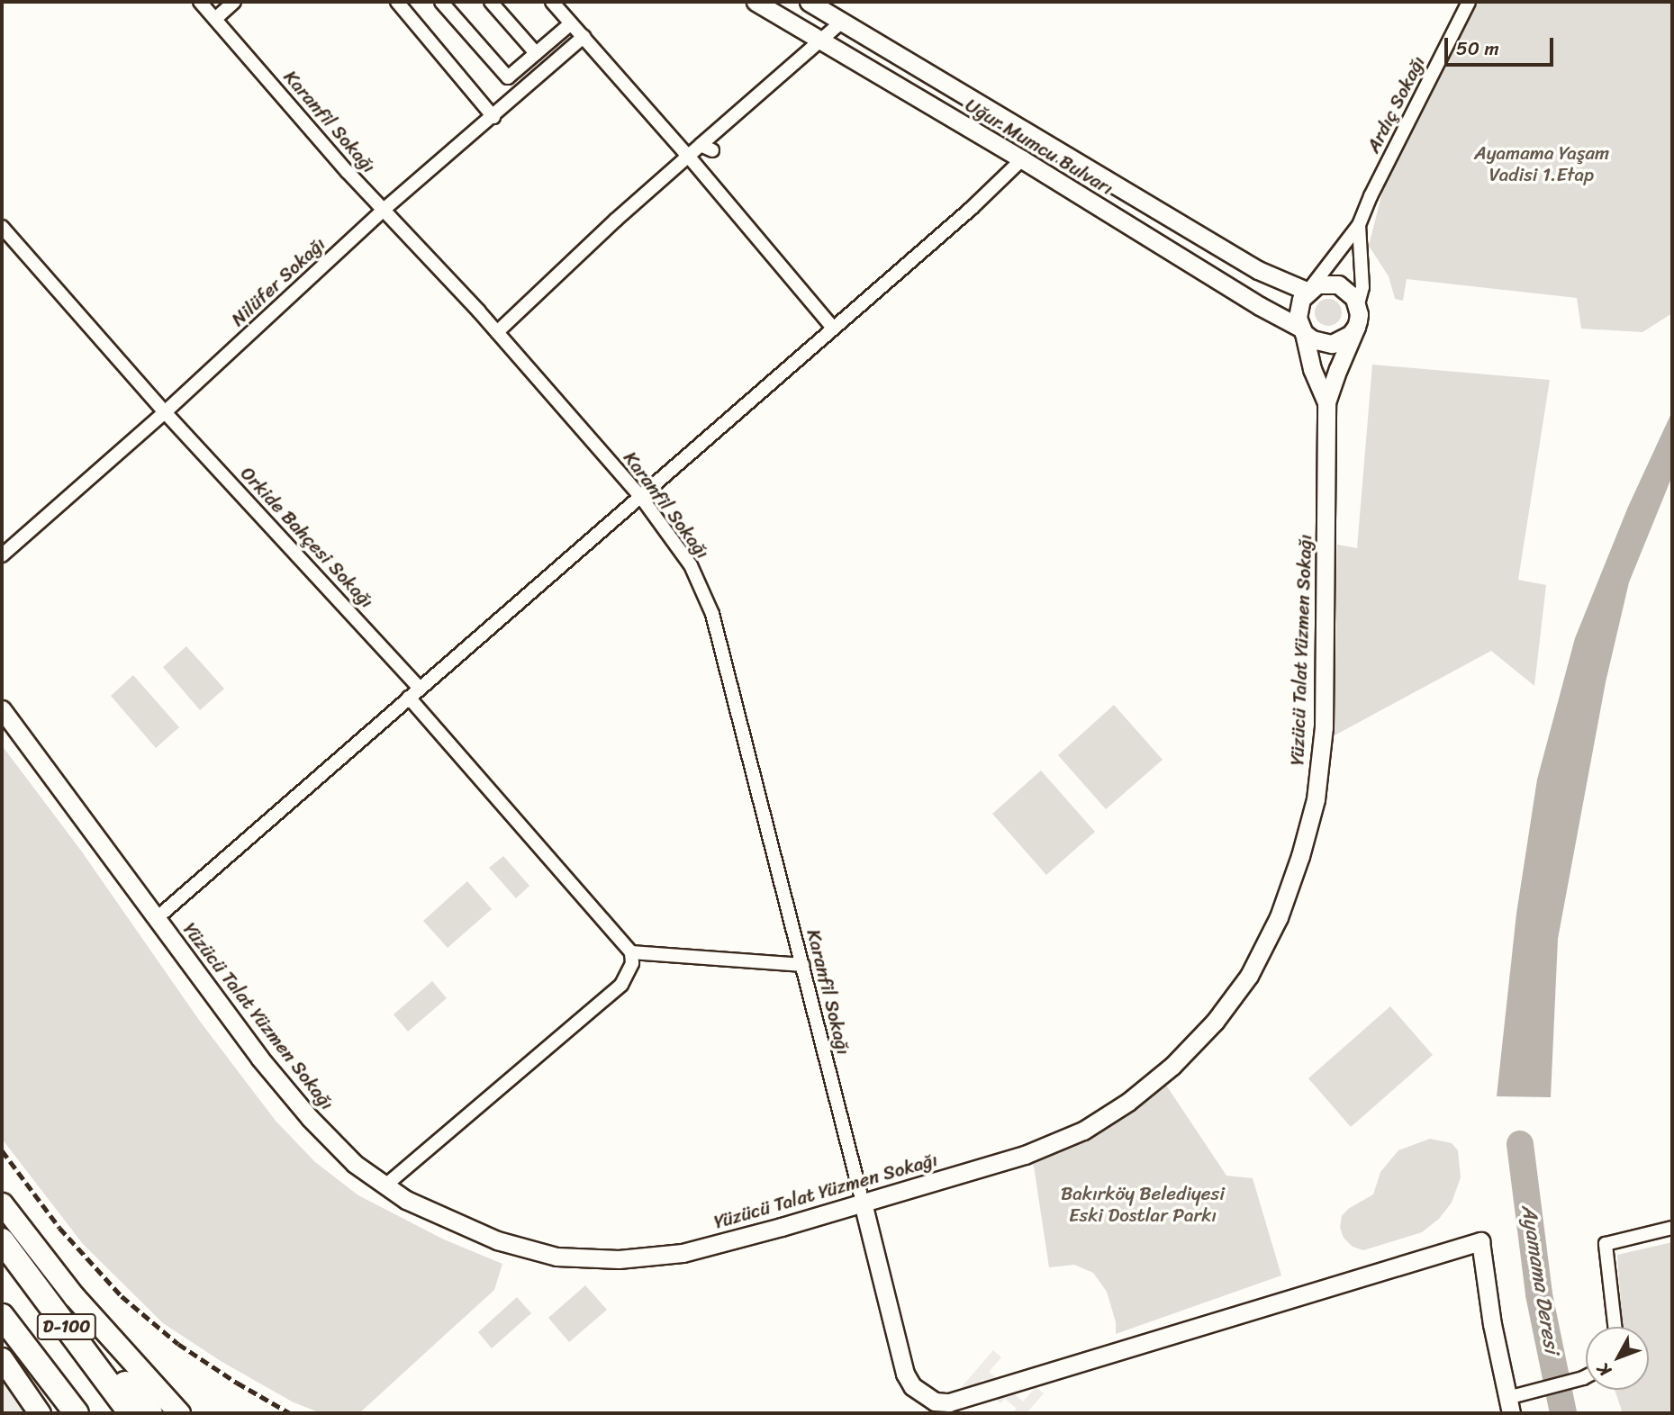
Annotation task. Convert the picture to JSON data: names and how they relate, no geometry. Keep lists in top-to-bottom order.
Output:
{
  "streets": {
    "highway": ["D-100"],
    "street": [
      "Ardıç Sokağı",
      "Karanfil Sokağı",
      "Uğur Mumcu Bulvarı",
      "Nilüfer Sokağı",
      "Orkide Bahçesi Sokağı",
      "Yüzücü Talat Yüzmen Sokağı"
    ]
  },
  "crossings": [
    ["Karanfil Sokağı", "Nilüfer Sokağı"],
    ["Karanfil Sokağı", "Yüzücü Talat Yüzmen Sokağı"],
    ["Nilüfer Sokağı", "Orkide Bahçesi Sokağı"]
  ],
  "water": ["Ayamama Deresi"],
  "parks": ["Ayamama Yaşam Vadisi 1.Etap", "Bakırköy Belediyesi Eski Dostlar Parkı"],
  "scale_bar": "50 m",
  "north": "bottom left"
}
